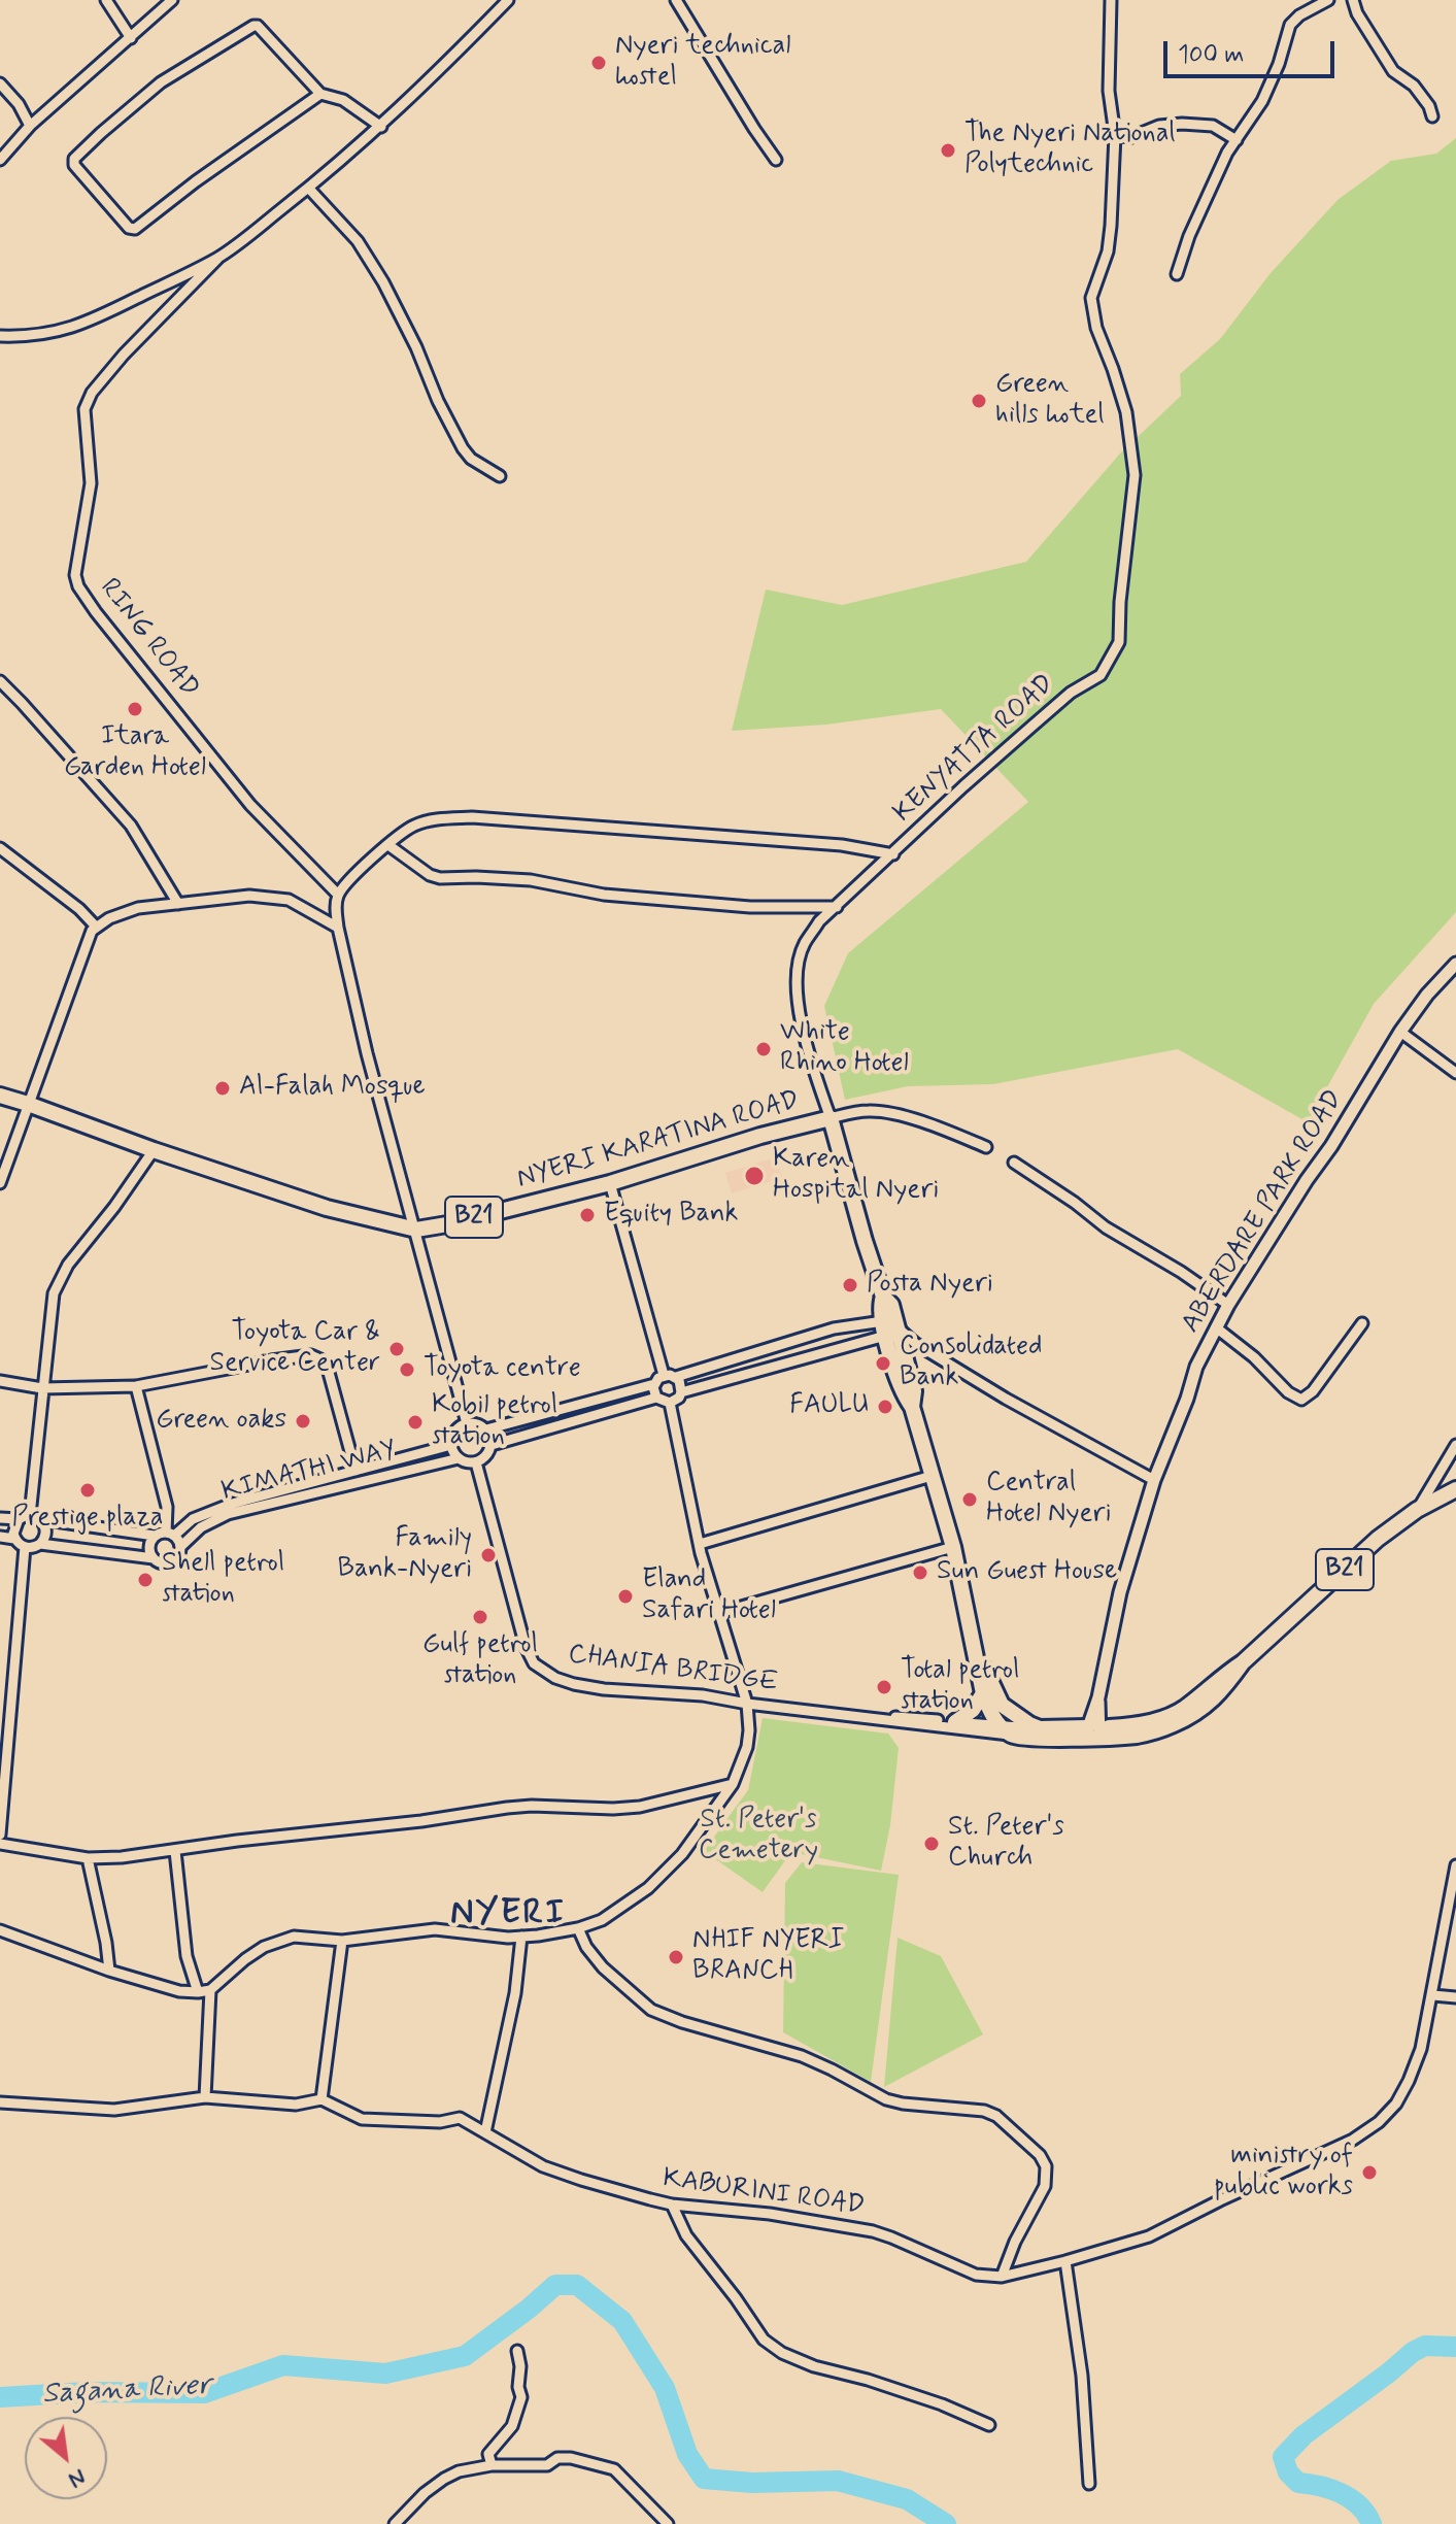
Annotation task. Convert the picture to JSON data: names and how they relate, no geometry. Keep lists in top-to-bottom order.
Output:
{
  "streets": {
    "highway": ["NYERI KARATINA ROAD", "B21"],
    "street": [
      "RING ROAD",
      "KENYATTA ROAD",
      "ABERDARE PARK ROAD",
      "KIMATHI WAY",
      "CHANIA BRIDGE",
      "KABURINI ROAD"
    ]
  },
  "crossings": [
    ["KENYATTA ROAD", "NYERI KARATINA ROAD"],
    ["ABERDARE PARK ROAD", "B21"],
    ["B21", "CHANIA BRIDGE"],
    ["KIMATHI WAY", "CHANIA BRIDGE"]
  ],
  "districts": ["NYERI"],
  "water": ["Sagana River"],
  "parks": ["St. Peter's Cemetery"],
  "places": [
    "Nyeri technical hostel",
    "The Nyeri National Polytechnic",
    "Green hills hotel",
    "Itara Garden Hotel",
    "White Rhino Hotel",
    "Al-Falah Mosque",
    "Karen Hospital Nyeri",
    "Equity Bank",
    "Posta Nyeri",
    "Toyota Car & Service Center",
    "Consolidated Bank",
    "Toyota centre",
    "FAULU",
    "Green oaks",
    "Kobil petrol station",
    "Prestige plaza",
    "Central Hotel Nyeri",
    "Family Bank-Nyeri",
    "Sun Guest House",
    "Shell petrol station",
    "Eland Safari Hotel",
    "Gulf petrol station",
    "Total petrol station",
    "St. Peter's Church",
    "NHIF NYERI BRANCH",
    "ministry of public works"
  ],
  "scale_bar": "100 m",
  "north": "bottom right"
}
